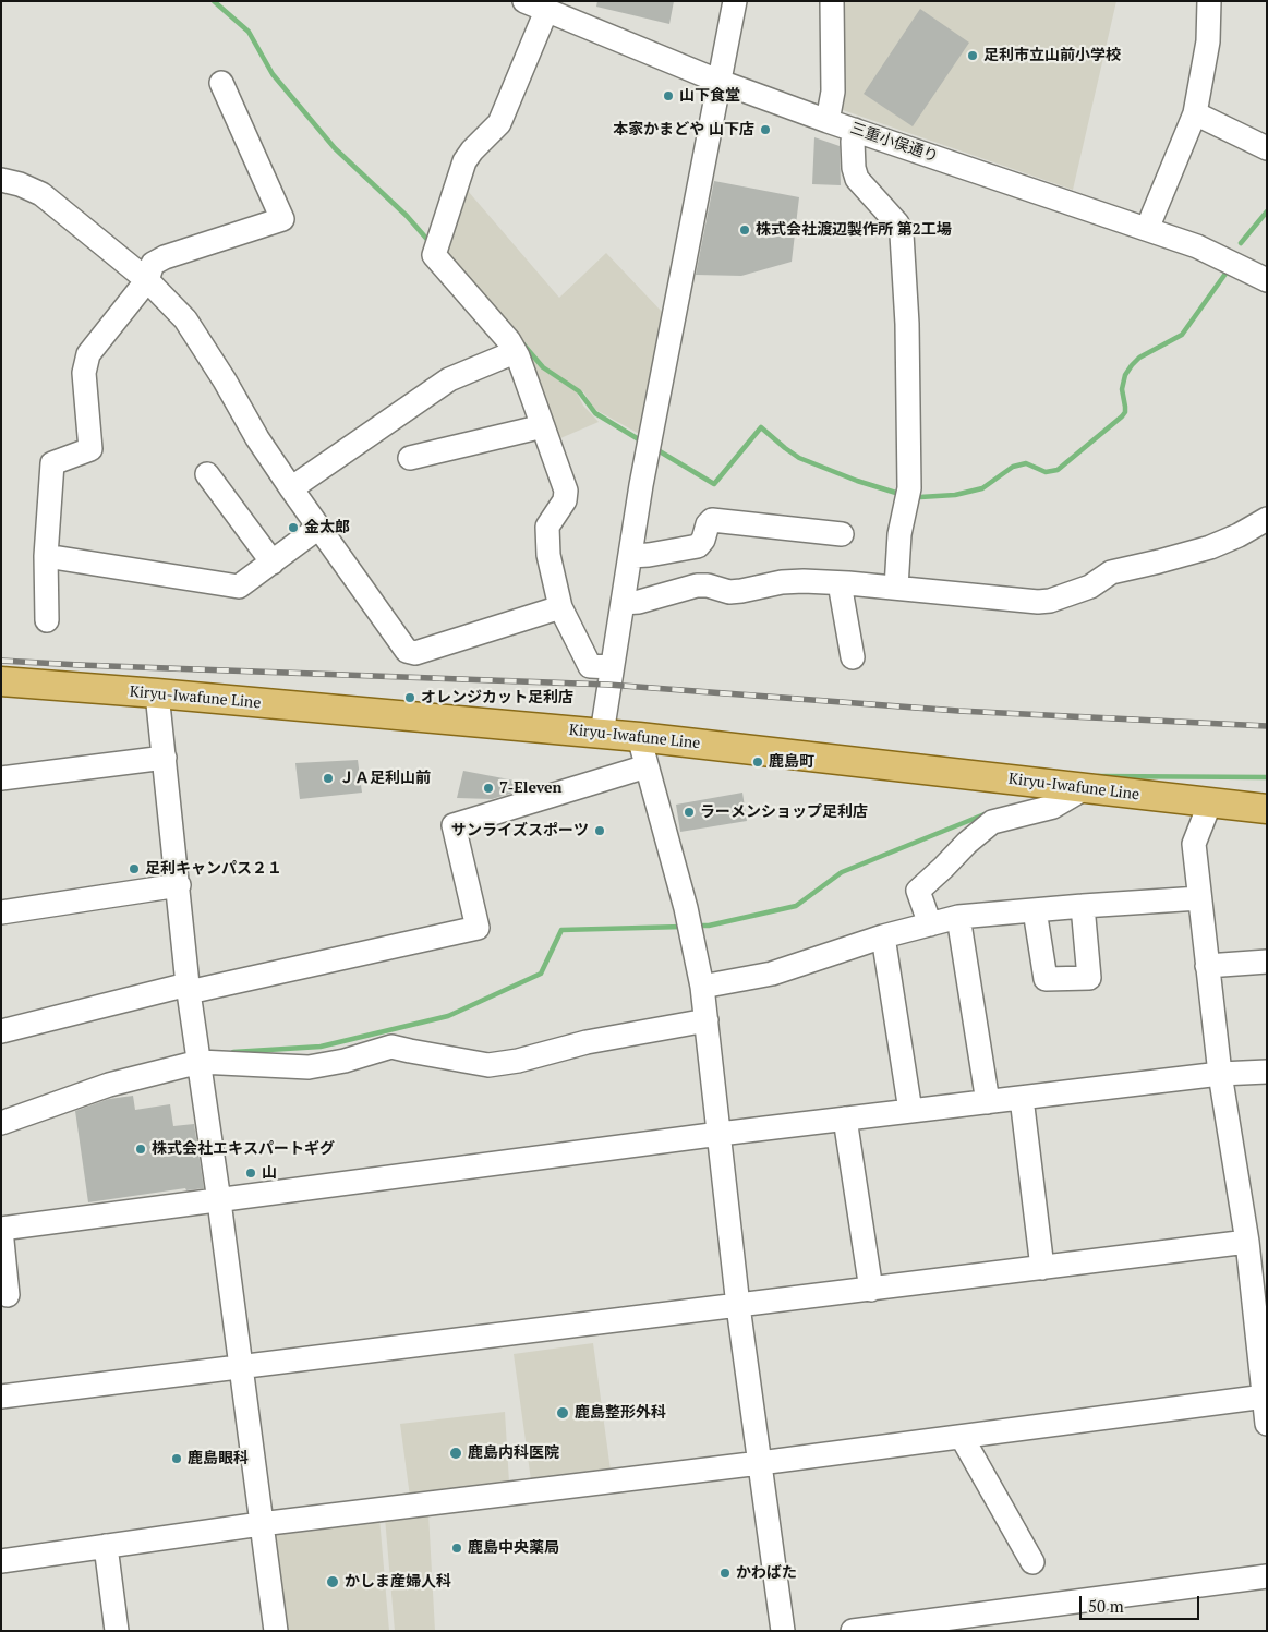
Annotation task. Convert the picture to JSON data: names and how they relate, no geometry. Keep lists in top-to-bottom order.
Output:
{
  "streets": {
    "main road": ["Kiryu-Iwafune Line"],
    "street": ["三重小俣通り"]
  },
  "places": [
    "足利市立山前小学校",
    "山下食堂",
    "本家かまどや 山下店",
    "株式会社渡辺製作所 第2工場",
    "金太郎",
    "オレンジカット足利店",
    "鹿島町",
    "ＪＡ足利山前",
    "7-Eleven",
    "ラーメンショップ足利店",
    "サンライズスポーツ",
    "足利キャンパス２１",
    "株式会社エキスパートギグ",
    "山",
    "鹿島整形外科",
    "鹿島内科医院",
    "鹿島眼科",
    "鹿島中央薬局",
    "かわばた",
    "かしま産婦人科"
  ],
  "scale_bar": "50 m"
}
